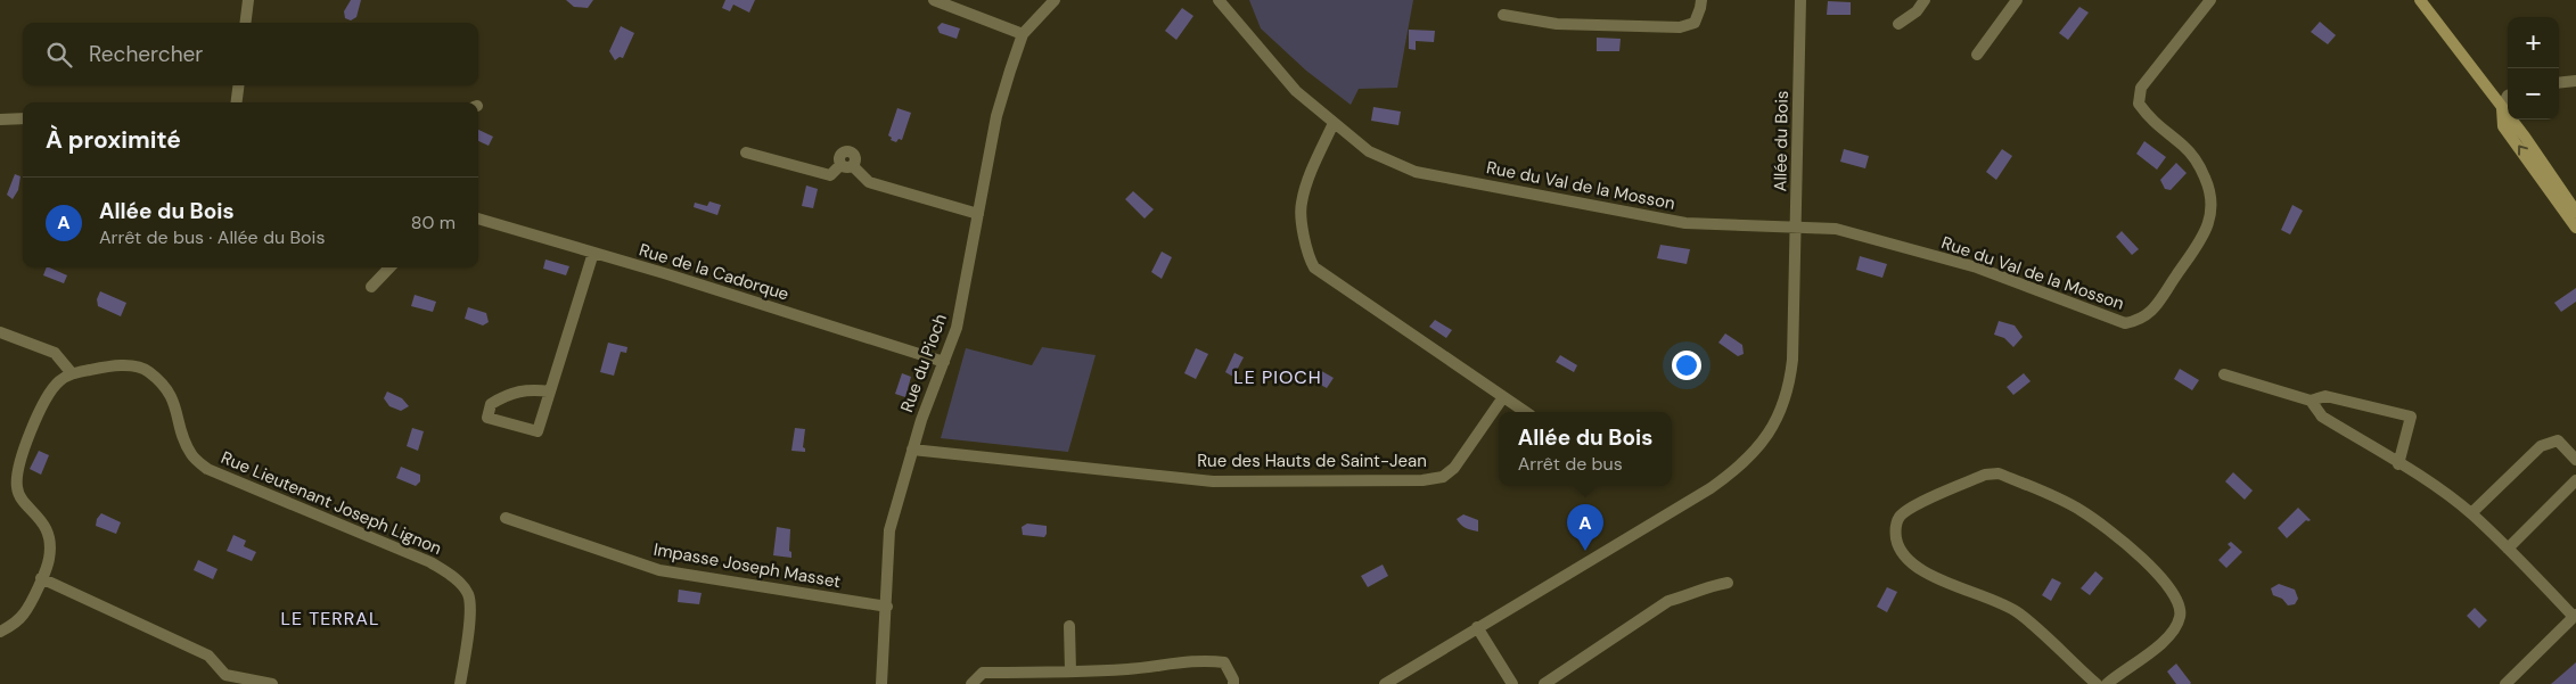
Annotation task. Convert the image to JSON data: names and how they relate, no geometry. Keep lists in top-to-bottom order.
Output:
{
  "streets": {
    "street": [
      "Allée du Bois",
      "Rue du Val de la Mosson",
      "Rue de la Cadorque",
      "Rue du Pioch",
      "Rue des Hauts de Saint-Jean",
      "Rue Lieutenant Joseph Lignon",
      "Impasse Joseph Masset"
    ]
  },
  "crossings": [
    ["Allée du Bois", "Rue du Val de la Mosson"],
    ["Rue de la Cadorque", "Rue du Pioch"],
    ["Rue du Pioch", "Rue des Hauts de Saint-Jean"],
    ["Rue du Pioch", "Impasse Joseph Masset"]
  ],
  "districts": ["LE PIOCH", "LE TERRAL"],
  "page": {
    "map_buttons": ["+", "−"],
    "search": "Rechercher",
    "heading": "À proximité",
    "list": [
      {
        "mark": "A",
        "name": "Allée du Bois",
        "note": "Arrêt de bus · Allée du Bois",
        "value": "80 m"
      }
    ],
    "popup": ["Allée du Bois", "Arrêt de bus"],
    "pins": "A"
  }
}
